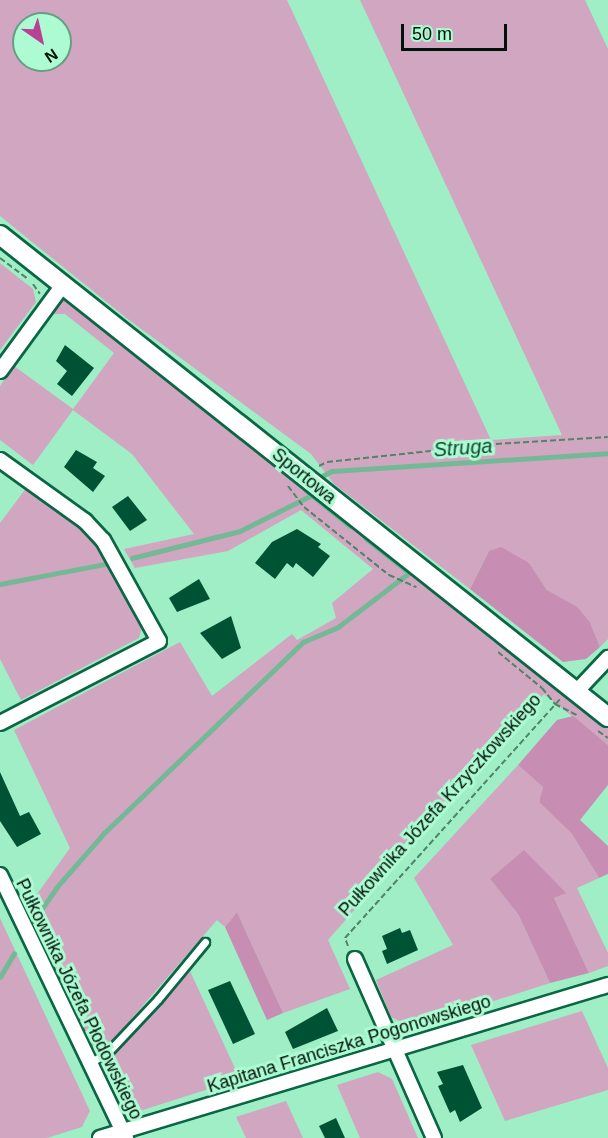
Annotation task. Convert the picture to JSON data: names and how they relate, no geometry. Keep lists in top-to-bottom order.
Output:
{
  "streets": {
    "street": ["Sportowa", "Pułkownika Józefa Płodowskiego", "Kapitana Franciszka Pogonowskiego"],
    "path": ["Pułkownika Józefa Krzyczkowskiego"]
  },
  "crossings": [
    ["Sportowa", "Pułkownika Józefa Krzyczkowskiego"],
    ["Pułkownika Józefa Płodowskiego", "Kapitana Franciszka Pogonowskiego"]
  ],
  "water": ["Struga"],
  "scale_bar": "50 m",
  "north": "bottom right"
}
